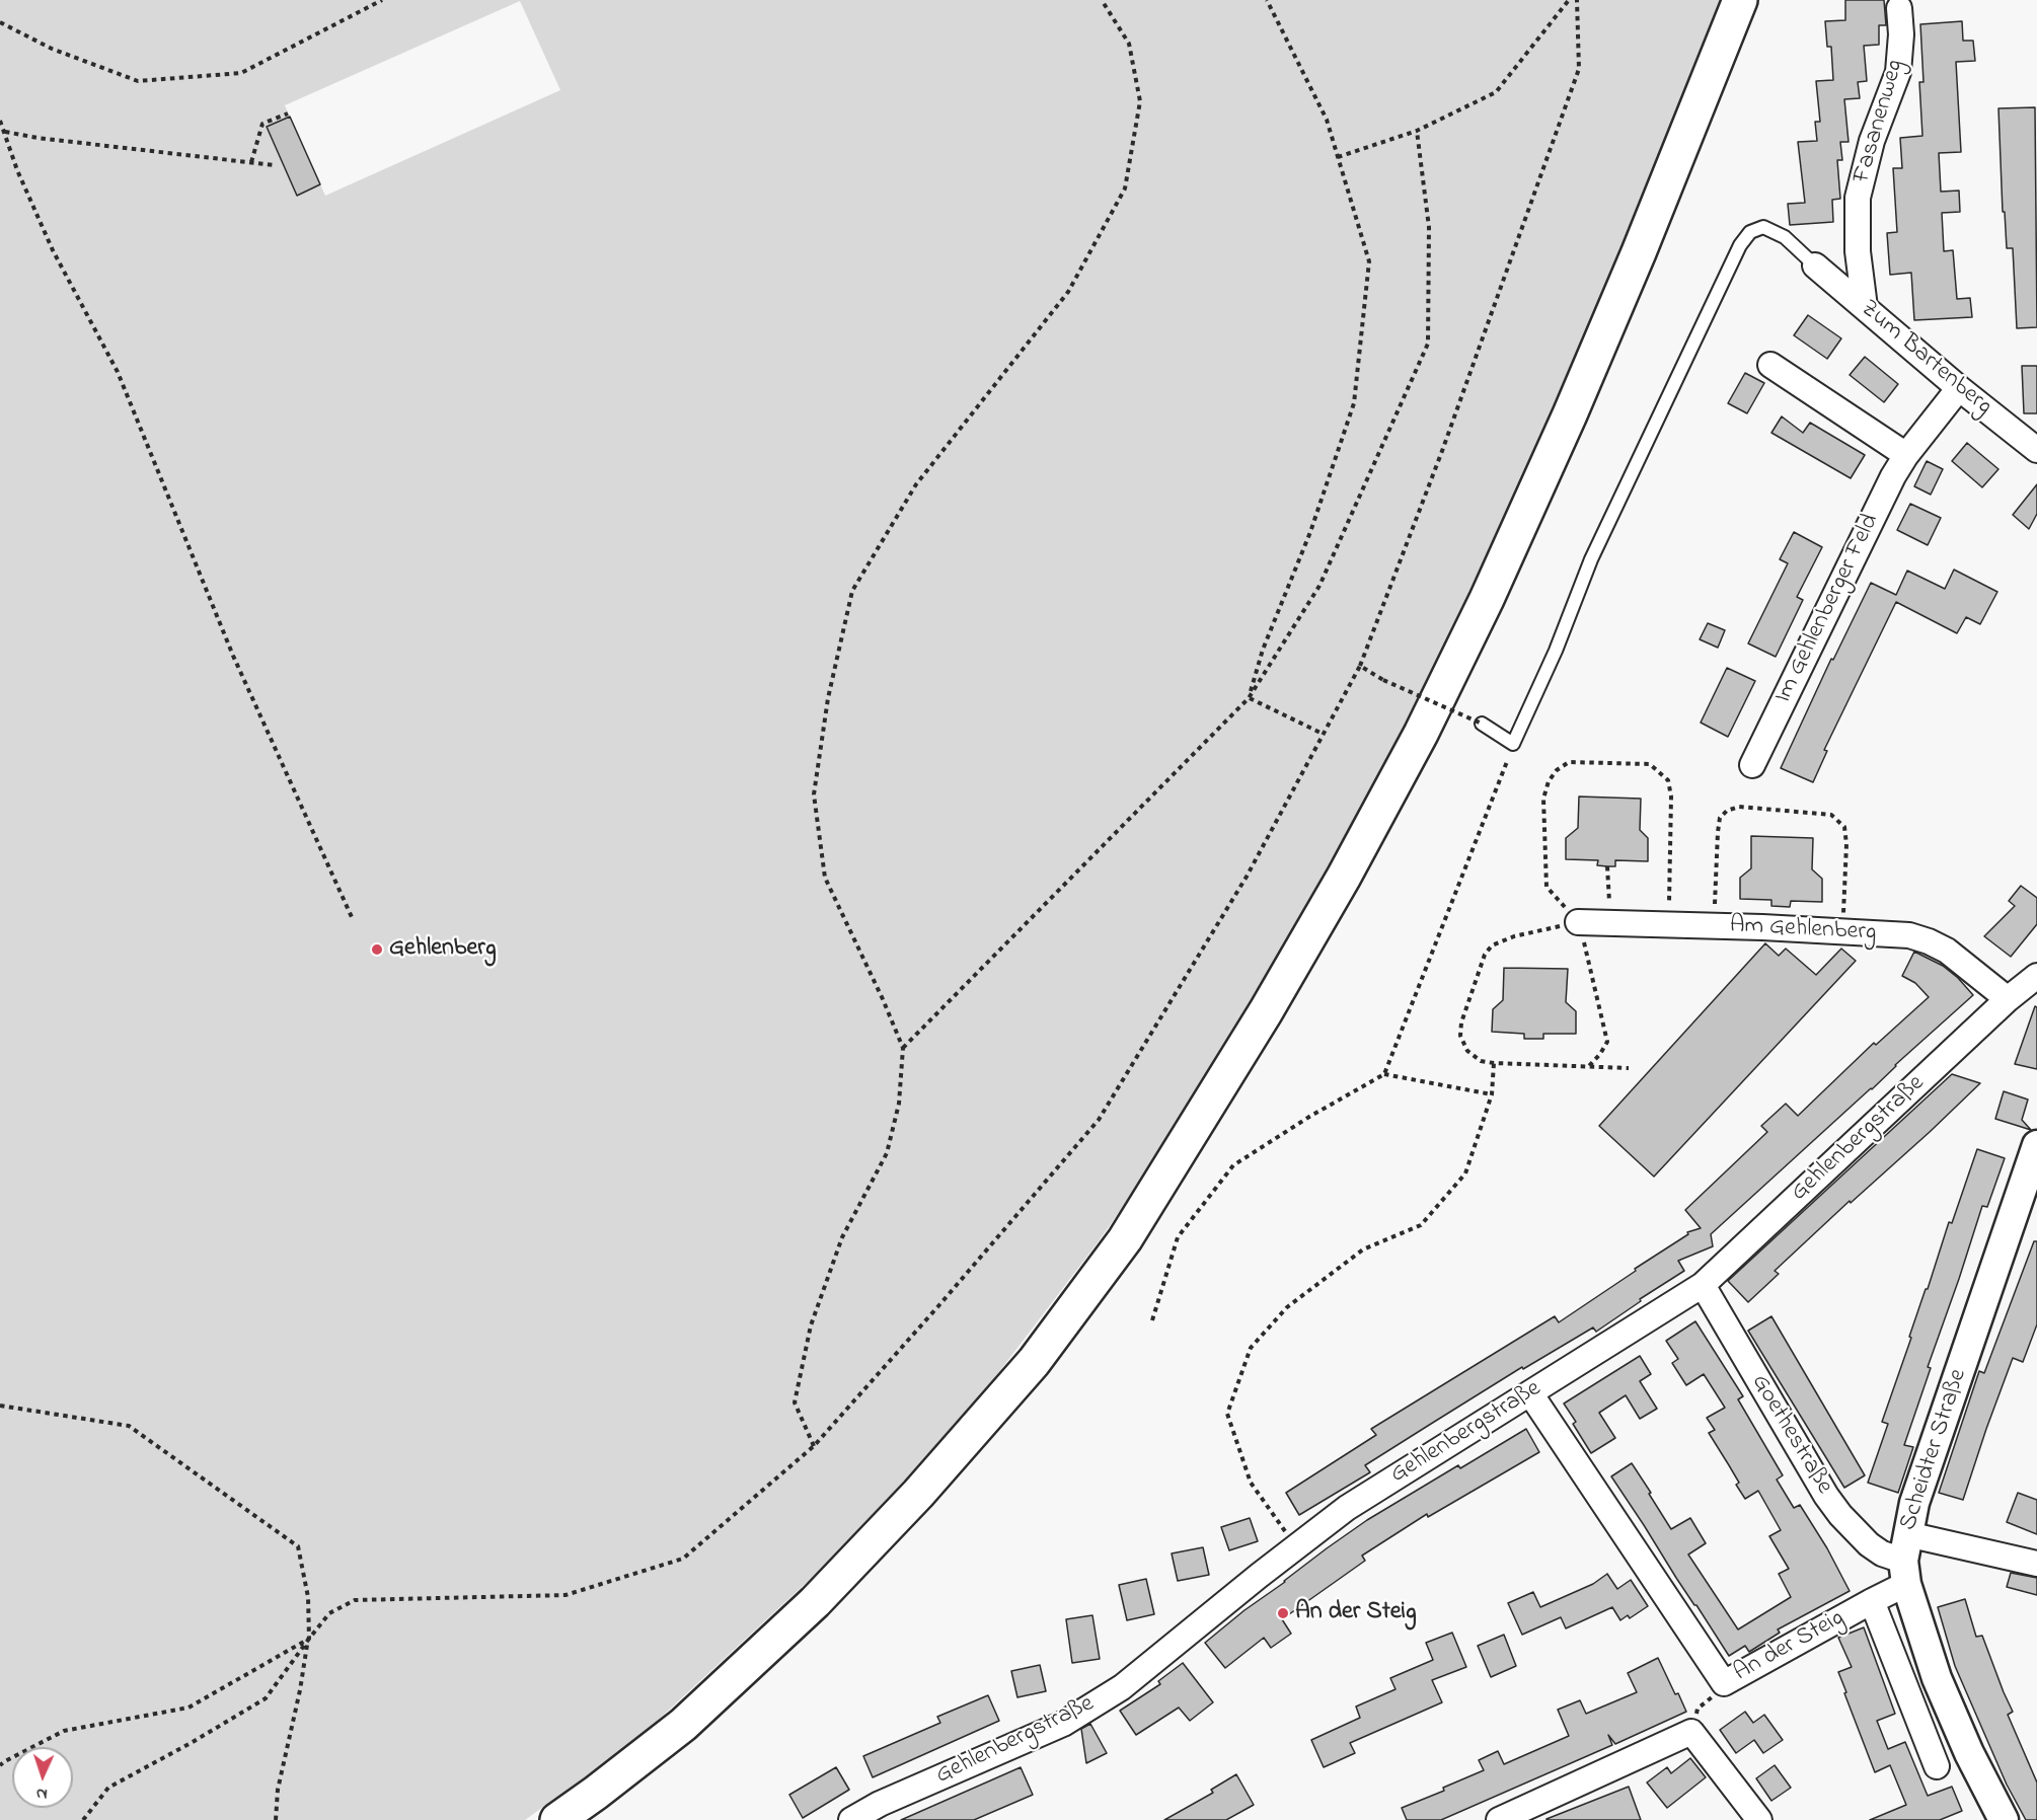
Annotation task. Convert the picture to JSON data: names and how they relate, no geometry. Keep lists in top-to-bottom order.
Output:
{
  "streets": {
    "street": [
      "Fasanenweg",
      "Zum Bartenberg",
      "Im Gehlenberger Feld",
      "Am Gehlenberg",
      "Gehlenbergstraße",
      "Goethestraße",
      "Scheidter Straße",
      "An der Steig"
    ]
  },
  "crossings": [
    ["Fasanenweg", "Zum Bartenberg"],
    ["Zum Bartenberg", "Im Gehlenberger Feld"],
    ["Am Gehlenberg", "Gehlenbergstraße"],
    ["Gehlenbergstraße", "Goethestraße"],
    ["Gehlenbergstraße", "An der Steig"],
    ["Goethestraße", "Scheidter Straße"],
    ["Goethestraße", "An der Steig"],
    ["Scheidter Straße", "An der Steig"]
  ],
  "places": ["Gehlenberg", "An der Steig"],
  "north": "bottom"
}
